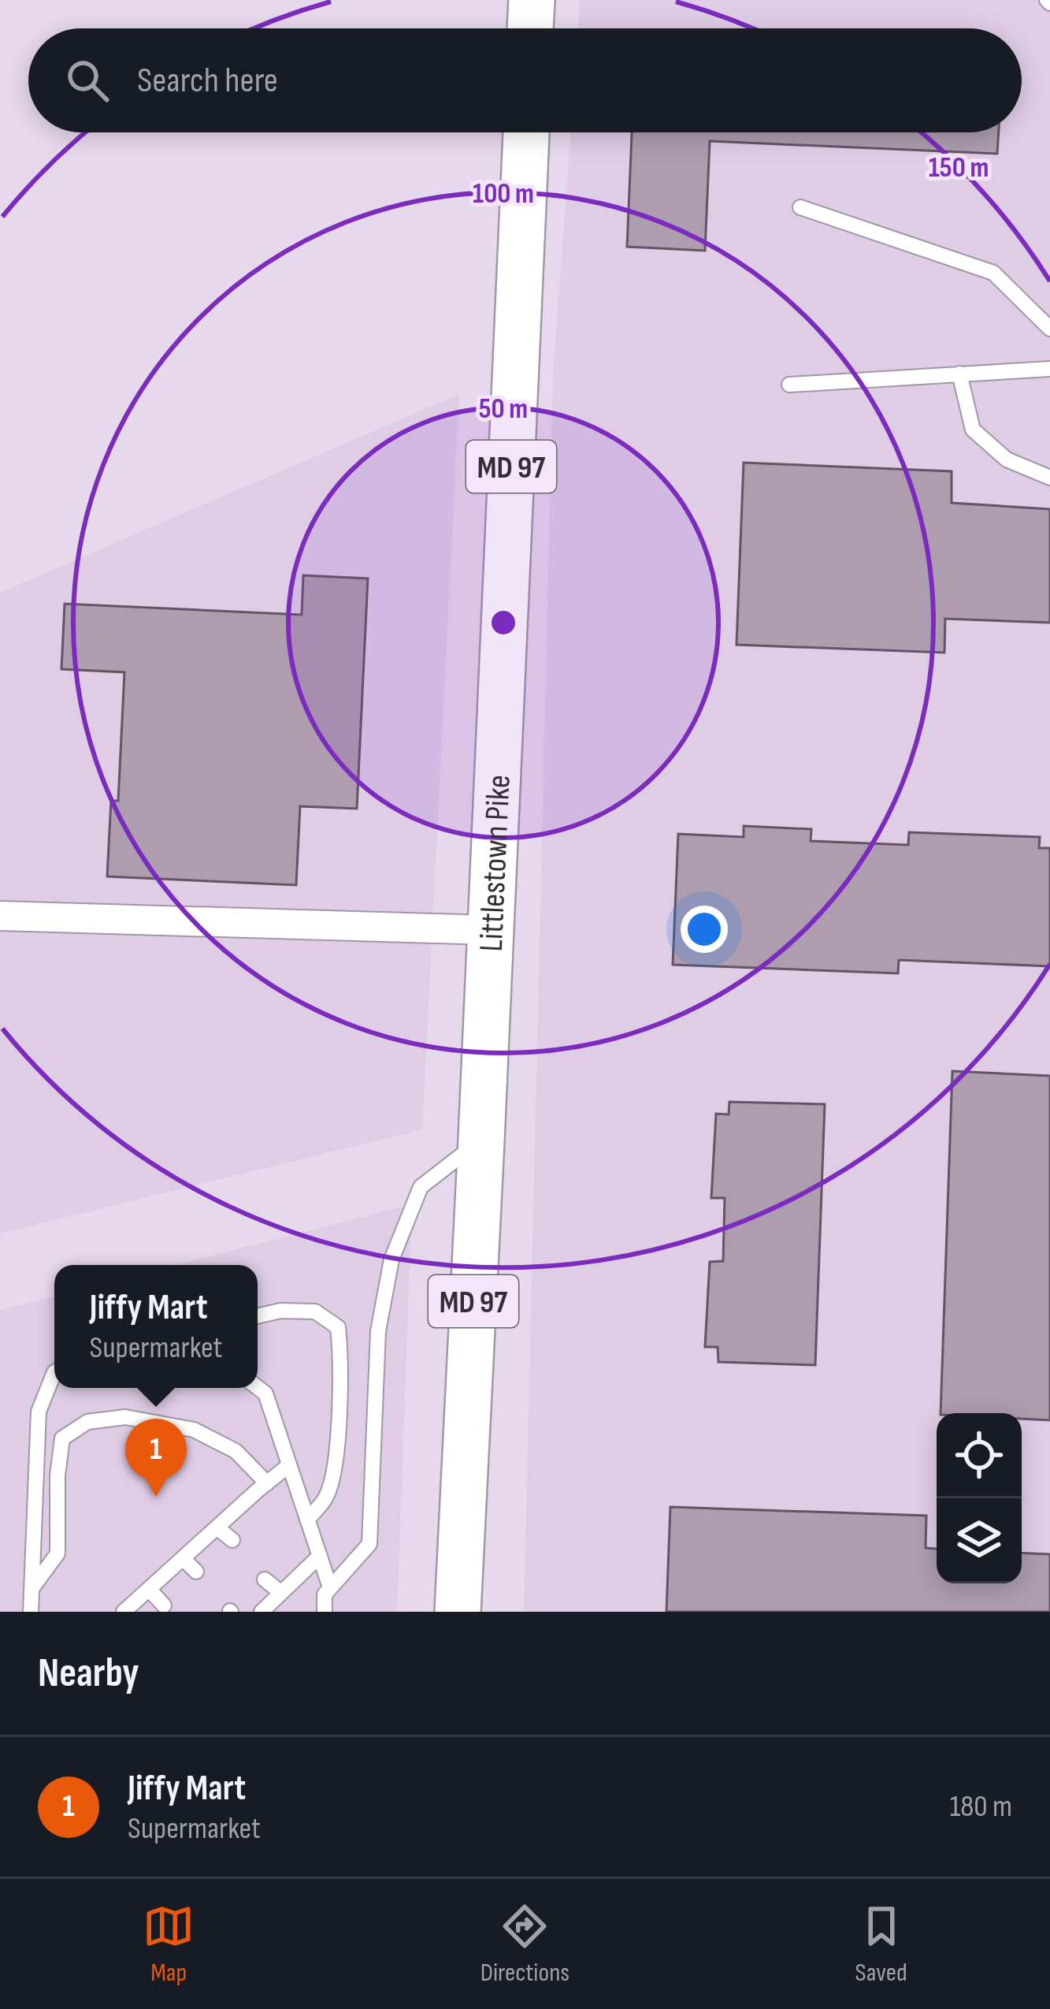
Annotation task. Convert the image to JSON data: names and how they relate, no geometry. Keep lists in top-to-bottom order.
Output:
{
  "streets": {
    "highway": ["MD 97", "Littlestown Pike"]
  },
  "page": {
    "search": "Search here",
    "popup": ["Jiffy Mart", "Supermarket"],
    "pins": "1",
    "heading": "Nearby",
    "list": [
      {
        "mark": "1",
        "name": "Jiffy Mart",
        "note": "Supermarket",
        "value": "180 m"
      }
    ],
    "nav": ["Map", "Directions", "Saved"]
  },
  "rings": ["150 m", "100 m", "50 m"]
}
